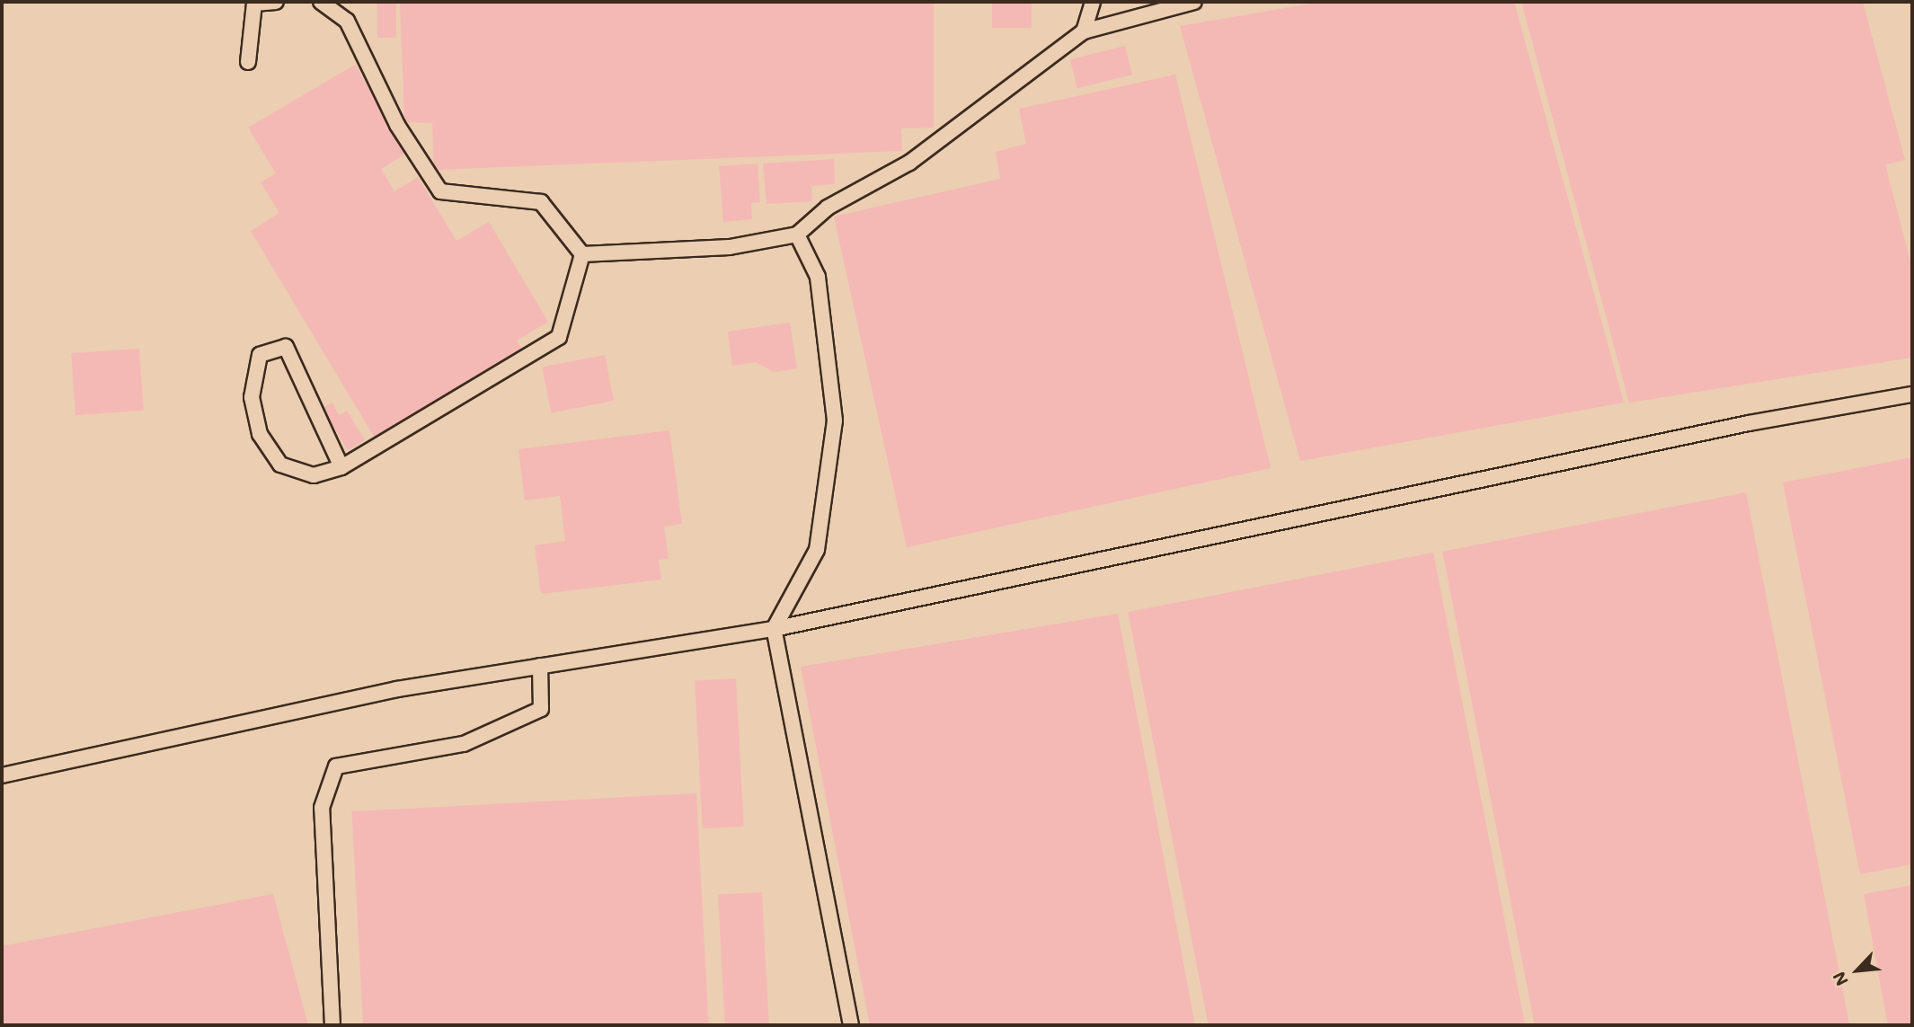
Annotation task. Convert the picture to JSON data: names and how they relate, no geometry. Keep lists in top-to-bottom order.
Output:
{
  "north": "bottom left"
}
